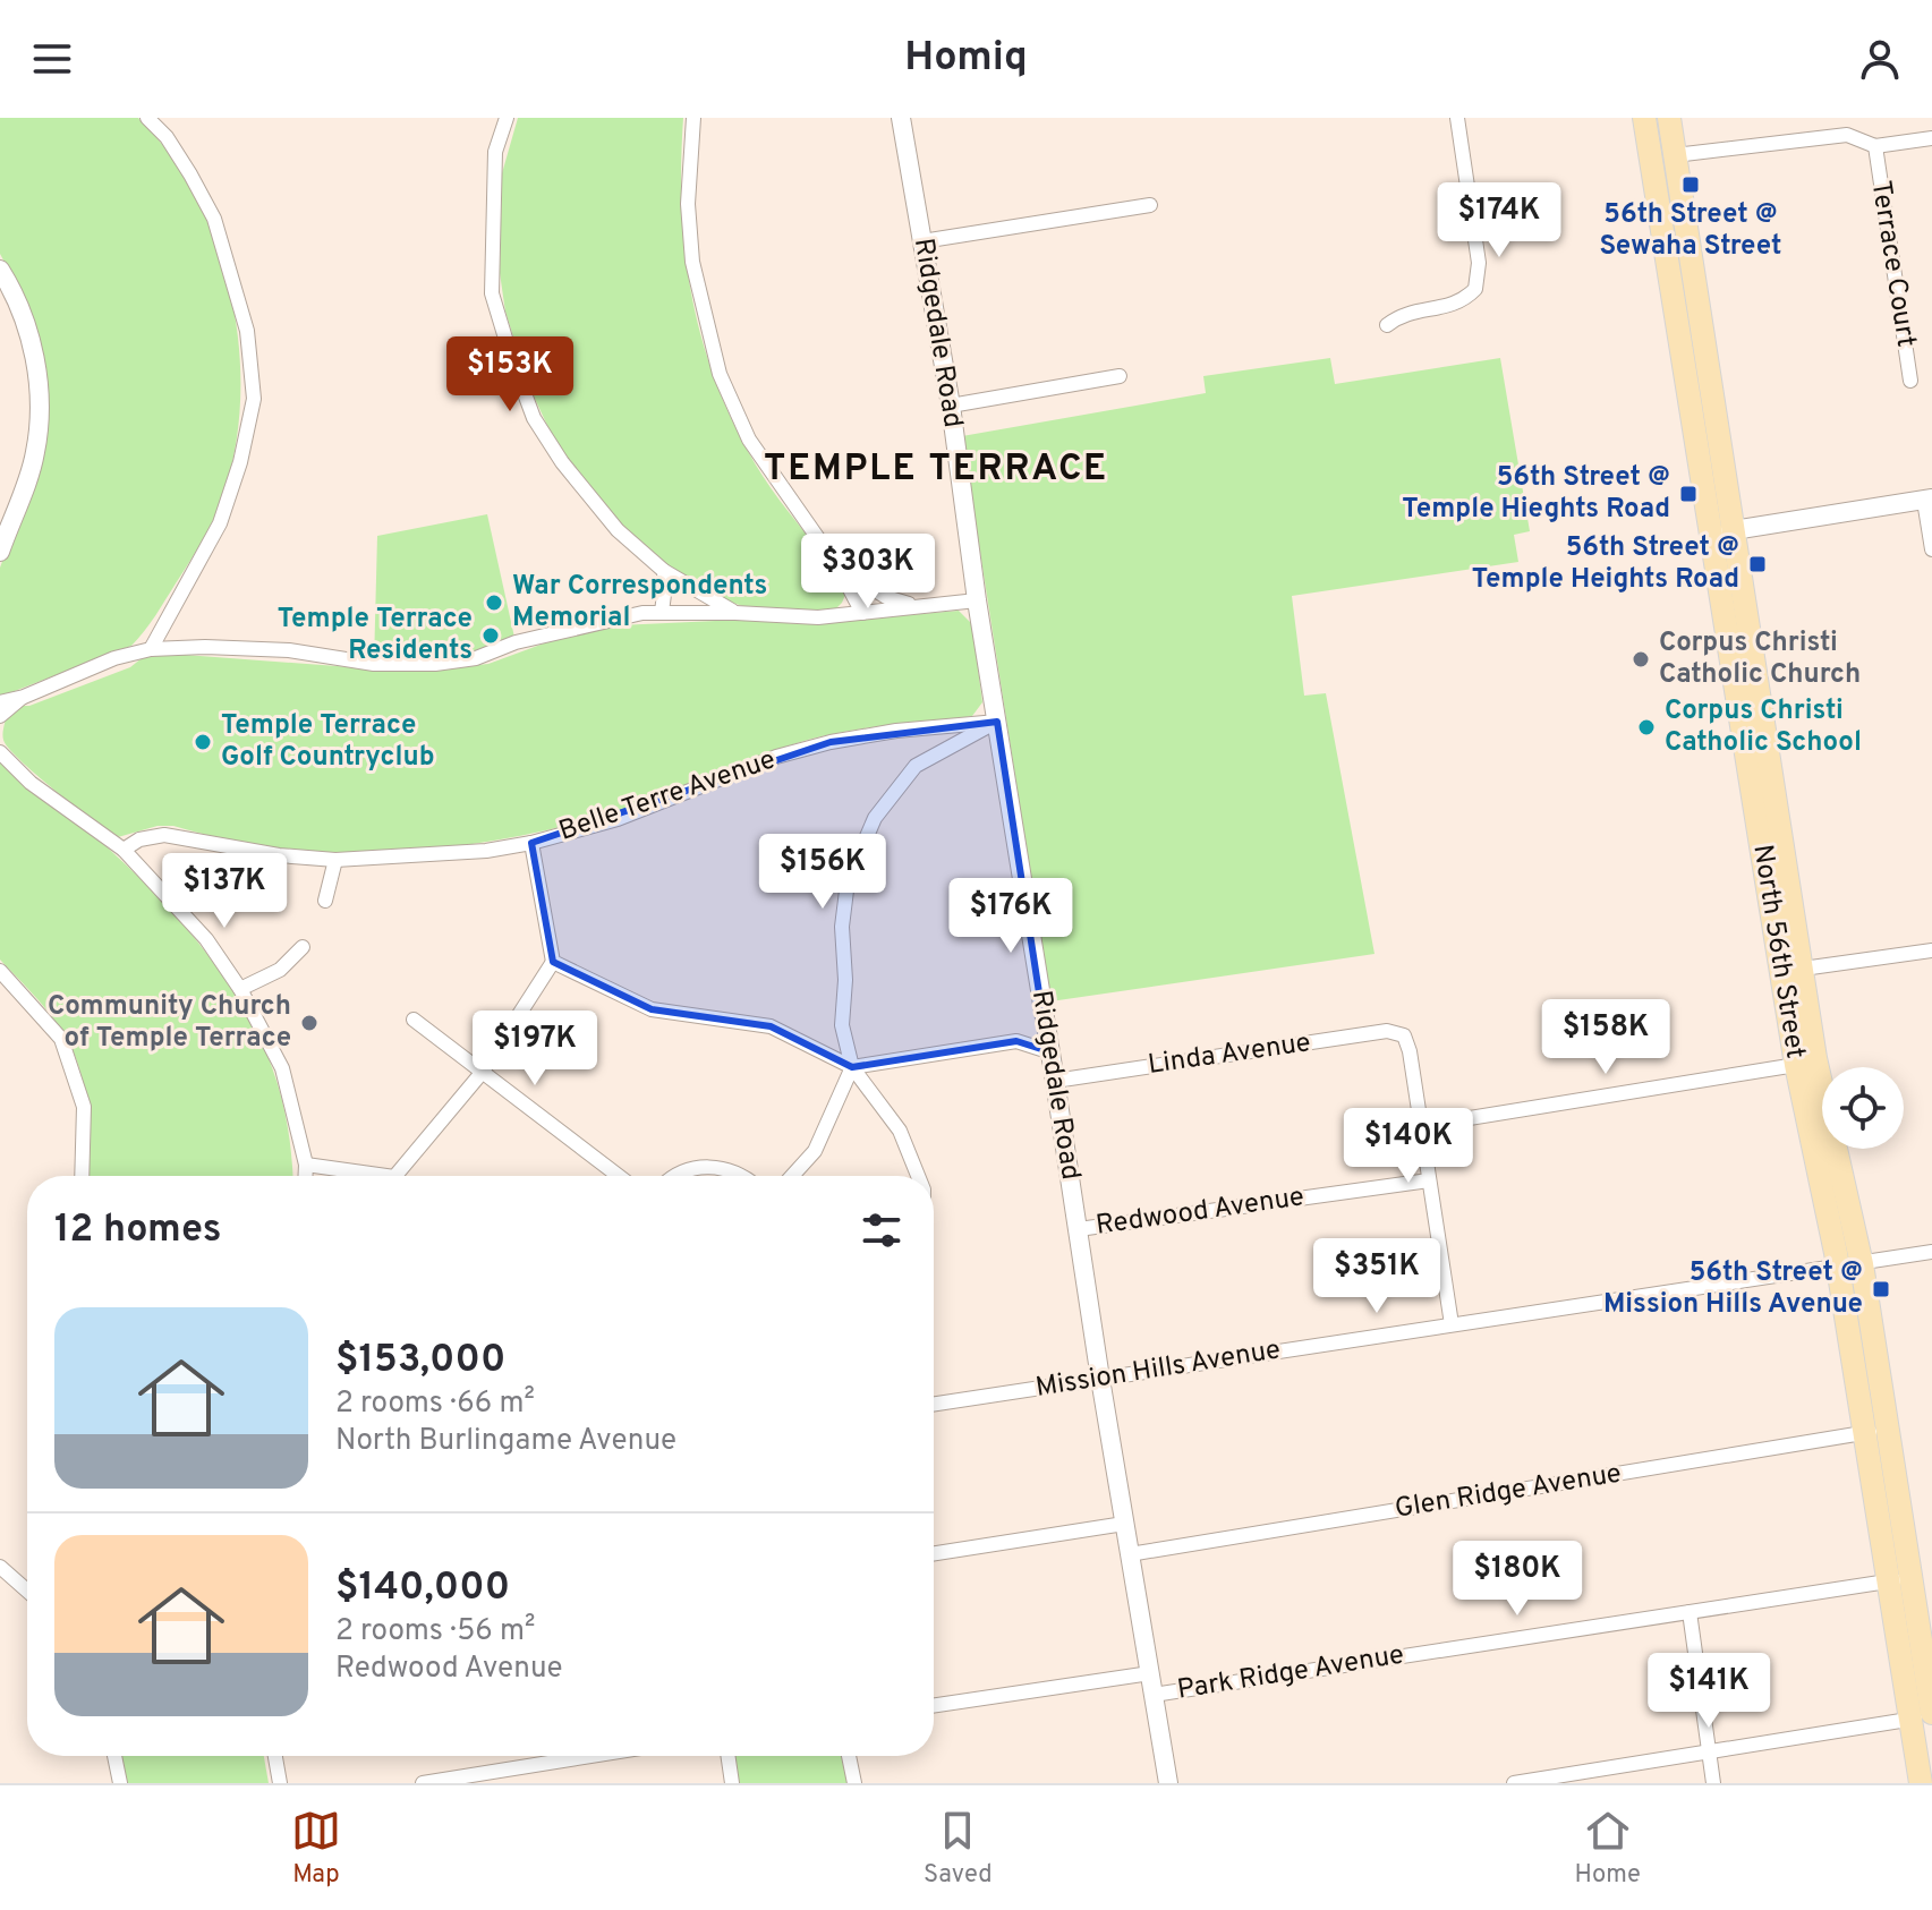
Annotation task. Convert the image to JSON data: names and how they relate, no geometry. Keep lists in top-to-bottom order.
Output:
{
  "streets": {
    "main road": ["North 56th Street"],
    "street": [
      "Terrace Court",
      "Ridgedale Road",
      "Belle Terre Avenue",
      "Linda Avenue",
      "Redwood Avenue",
      "Mission Hills Avenue",
      "Glen Ridge Avenue",
      "Park Ridge Avenue"
    ]
  },
  "crossings": [
    ["Terrace Court", "North 56th Street"],
    ["Ridgedale Road", "Belle Terre Avenue"],
    ["Ridgedale Road", "Linda Avenue"],
    ["Ridgedale Road", "Redwood Avenue"],
    ["Ridgedale Road", "Mission Hills Avenue"],
    ["Ridgedale Road", "Glen Ridge Avenue"],
    ["Ridgedale Road", "Park Ridge Avenue"],
    ["North 56th Street", "Mission Hills Avenue"],
    ["North 56th Street", "Glen Ridge Avenue"],
    ["North 56th Street", "Park Ridge Avenue"]
  ],
  "districts": ["TEMPLE TERRACE"],
  "places": {
    "transit": [
      "56th Street @ Sewaha Street",
      "56th Street @ Temple Hieghts Road",
      "56th Street @ Temple Heights Road",
      "56th Street @ Mission Hills Avenue"
    ],
    "other": [
      "War Correspondents Memorial",
      "Temple Terrace Residents",
      "Corpus Christi Catholic Church",
      "Corpus Christi Catholic School",
      "Temple Terrace Golf Countryclub",
      "Community Church of Temple Terrace"
    ]
  },
  "page": {
    "header": "Homiq",
    "price": [
      "$174K",
      "$153K",
      "$303K",
      "$156K",
      "$137K",
      "$176K",
      "$158K",
      "$197K",
      "$140K",
      "$351K",
      "$180K",
      "$141K"
    ],
    "heading": "12 homes",
    "list": [
      {
        "name": "$153,000",
        "note": "2 rooms · 66 m² · North Burlingame Avenue"
      },
      {
        "name": "$140,000",
        "note": "2 rooms · 56 m² · Redwood Avenue"
      }
    ],
    "tabs": ["Map", "Saved", "Home"]
  }
}
